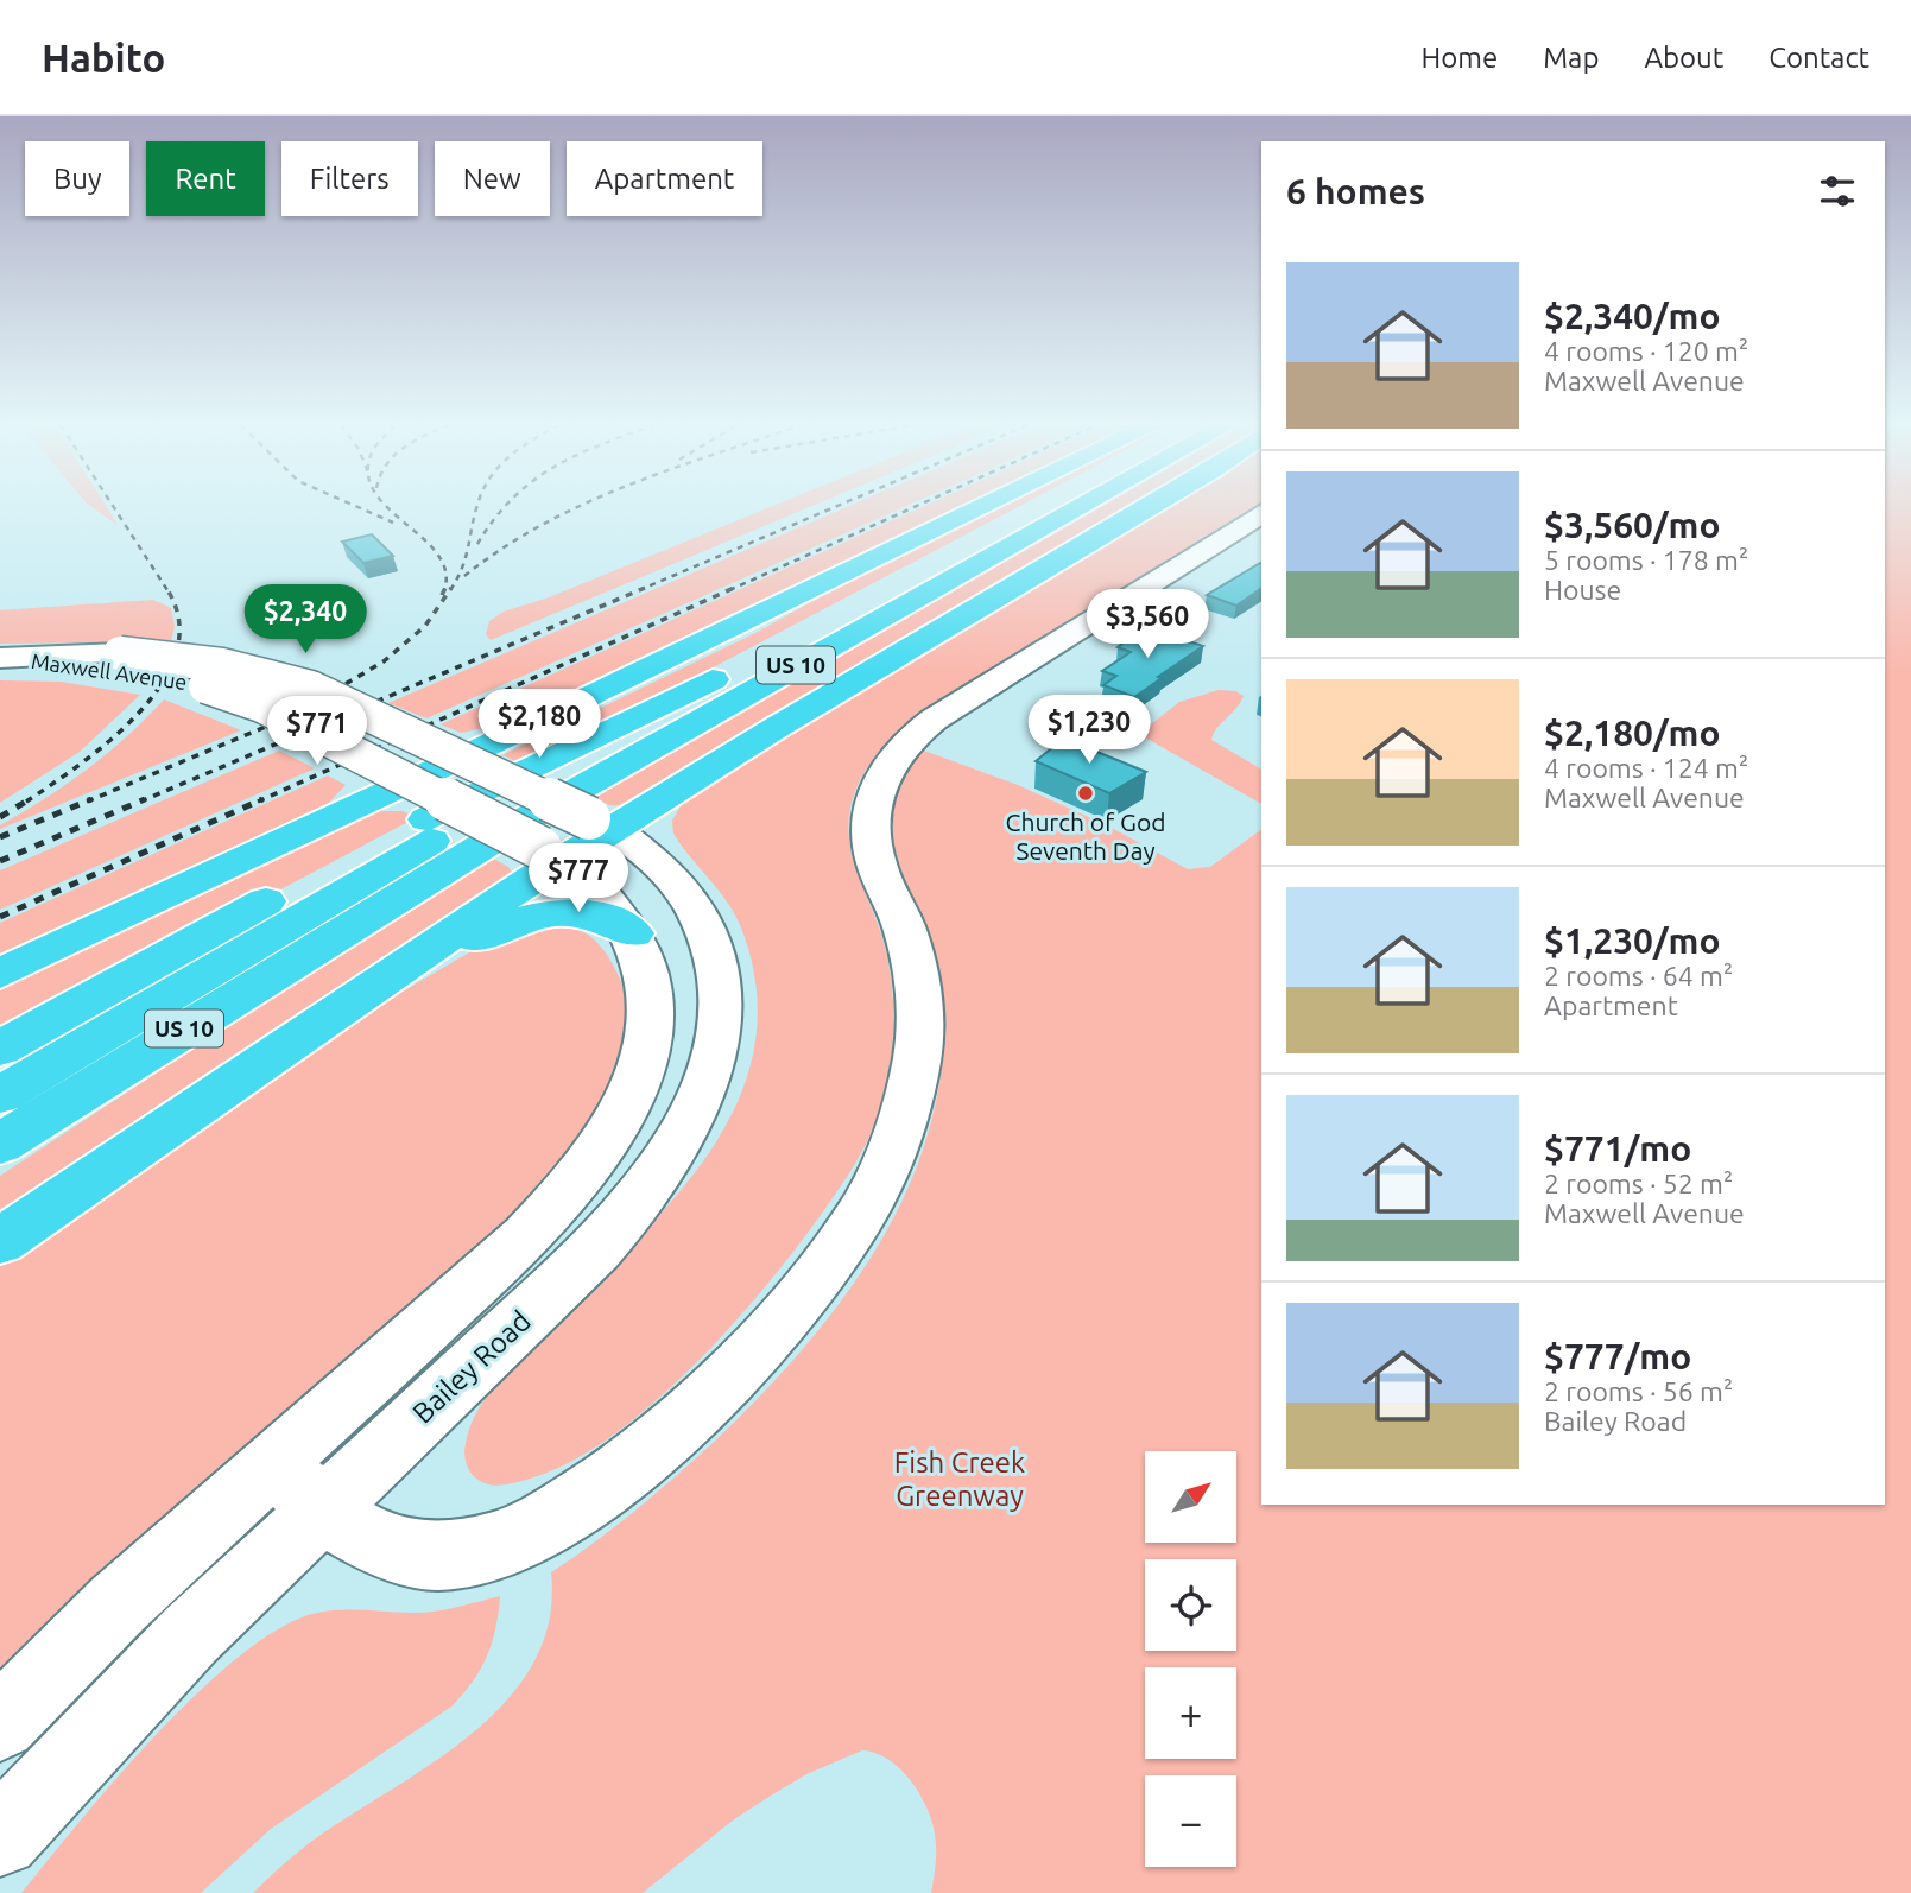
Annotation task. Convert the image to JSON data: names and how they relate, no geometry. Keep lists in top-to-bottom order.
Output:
{
  "streets": {
    "highway": ["US 10"],
    "main road": ["Maxwell Avenue", "Bailey Road"]
  },
  "crossings": [
    ["Maxwell Avenue", "Bailey Road"]
  ],
  "parks": ["Fish Creek Greenway"],
  "places": ["Church of God Seventh Day"],
  "north": "top right",
  "page": {
    "header": "Habito",
    "nav": [
      "Home",
      "Map",
      "About",
      "Contact"
    ],
    "chip": [
      "Buy",
      "Rent",
      "Filters",
      "New",
      "Apartment"
    ],
    "heading": "6 homes",
    "list": [
      {
        "name": "$2,340/mo",
        "note": "4 rooms · 120 m² · Maxwell Avenue"
      },
      {
        "name": "$3,560/mo",
        "note": "5 rooms · 178 m² · House"
      },
      {
        "name": "$2,180/mo",
        "note": "4 rooms · 124 m² · Maxwell Avenue"
      },
      {
        "name": "$1,230/mo",
        "note": "2 rooms · 64 m² · Apartment"
      },
      {
        "name": "$771/mo",
        "note": "2 rooms · 52 m² · Maxwell Avenue"
      },
      {
        "name": "$777/mo",
        "note": "2 rooms · 56 m² · Bailey Road"
      }
    ],
    "price": [
      "$2,340",
      "$3,560",
      "$2,180",
      "$1,230",
      "$771",
      "$777"
    ],
    "map_buttons": ["+", "−"]
  }
}
